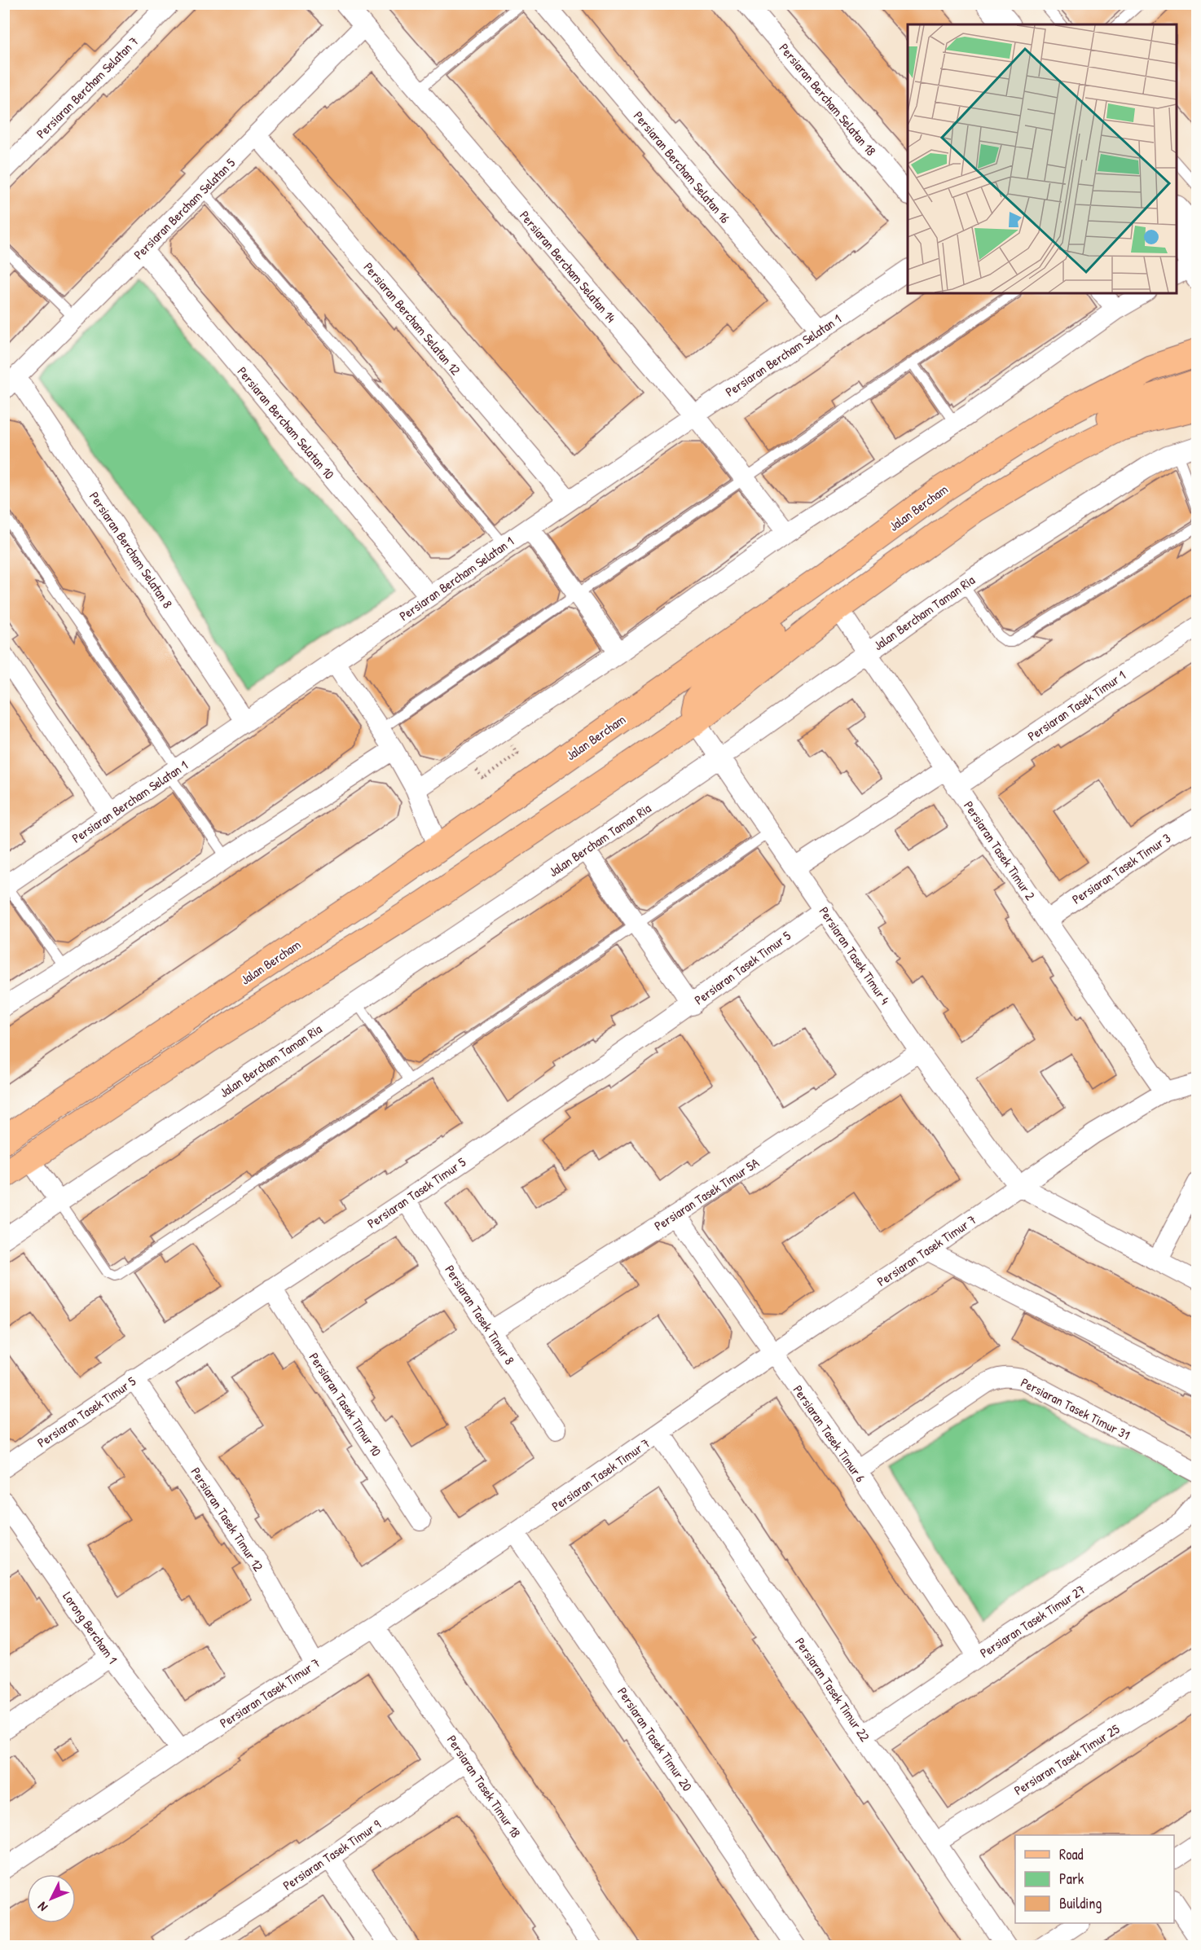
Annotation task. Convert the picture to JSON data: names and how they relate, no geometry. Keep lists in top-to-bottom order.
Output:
{
  "streets": {
    "main road": ["Jalan Bercham"],
    "street": [
      "Persiaran Bercham Selatan 7",
      "Persiaran Bercham Selatan 18",
      "Persiaran Bercham Selatan 16",
      "Persiaran Bercham Selatan 5",
      "Persiaran Bercham Selatan 14",
      "Persiaran Bercham Selatan 12",
      "Persiaran Bercham Selatan 1",
      "Persiaran Bercham Selatan 10",
      "Persiaran Bercham Selatan 8",
      "Jalan Bercham Taman Ria",
      "Persiaran Tasek Timur 1",
      "Persiaran Tasek Timur 2",
      "Persiaran Tasek Timur 3",
      "Persiaran Tasek Timur 4",
      "Persiaran Tasek Timur 5",
      "Persiaran Tasek Timur 5A",
      "Persiaran Tasek Timur 7",
      "Persiaran Tasek Timur 8",
      "Persiaran Tasek Timur 10",
      "Persiaran Tasek Timur 31",
      "Persiaran Tasek Timur 6",
      "Persiaran Tasek Timur 12",
      "Persiaran Tasek Timur 27",
      "Lorong Bercham 1",
      "Persiaran Tasek Timur 22",
      "Persiaran Tasek Timur 20",
      "Persiaran Tasek Timur 25",
      "Persiaran Tasek Timur 18",
      "Persiaran Tasek Timur 9"
    ]
  },
  "crossings": [
    ["Persiaran Bercham Selatan 16", "Persiaran Bercham Selatan 1"],
    ["Persiaran Bercham Selatan 5", "Persiaran Bercham Selatan 14"],
    ["Persiaran Bercham Selatan 5", "Persiaran Bercham Selatan 12"],
    ["Persiaran Bercham Selatan 5", "Persiaran Bercham Selatan 10"],
    ["Persiaran Bercham Selatan 5", "Persiaran Bercham Selatan 8"],
    ["Persiaran Bercham Selatan 14", "Persiaran Bercham Selatan 1"],
    ["Persiaran Bercham Selatan 12", "Persiaran Bercham Selatan 1"],
    ["Persiaran Bercham Selatan 1", "Persiaran Bercham Selatan 10"],
    ["Persiaran Bercham Selatan 1", "Persiaran Bercham Selatan 8"],
    ["Jalan Bercham Taman Ria", "Persiaran Tasek Timur 2"],
    ["Jalan Bercham Taman Ria", "Persiaran Tasek Timur 4"],
    ["Persiaran Tasek Timur 1", "Persiaran Tasek Timur 2"],
    ["Persiaran Tasek Timur 2", "Persiaran Tasek Timur 3"],
    ["Persiaran Tasek Timur 2", "Persiaran Tasek Timur 7"],
    ["Persiaran Tasek Timur 4", "Persiaran Tasek Timur 5"],
    ["Persiaran Tasek Timur 4", "Persiaran Tasek Timur 5A"],
    ["Persiaran Tasek Timur 4", "Persiaran Tasek Timur 7"],
    ["Persiaran Tasek Timur 5", "Persiaran Tasek Timur 8"],
    ["Persiaran Tasek Timur 5", "Persiaran Tasek Timur 10"],
    ["Persiaran Tasek Timur 5", "Persiaran Tasek Timur 12"],
    ["Persiaran Tasek Timur 5A", "Persiaran Tasek Timur 8"],
    ["Persiaran Tasek Timur 5A", "Persiaran Tasek Timur 6"],
    ["Persiaran Tasek Timur 7", "Persiaran Tasek Timur 6"],
    ["Persiaran Tasek Timur 7", "Persiaran Tasek Timur 12"],
    ["Persiaran Tasek Timur 7", "Lorong Bercham 1"],
    ["Persiaran Tasek Timur 7", "Persiaran Tasek Timur 22"],
    ["Persiaran Tasek Timur 7", "Persiaran Tasek Timur 20"],
    ["Persiaran Tasek Timur 7", "Persiaran Tasek Timur 18"],
    ["Persiaran Tasek Timur 31", "Persiaran Tasek Timur 6"],
    ["Persiaran Tasek Timur 6", "Persiaran Tasek Timur 27"],
    ["Persiaran Tasek Timur 27", "Persiaran Tasek Timur 22"],
    ["Persiaran Tasek Timur 22", "Persiaran Tasek Timur 25"],
    ["Persiaran Tasek Timur 18", "Persiaran Tasek Timur 9"]
  ],
  "legend": ["Road", "Park", "Building"],
  "north": "bottom left"
}
